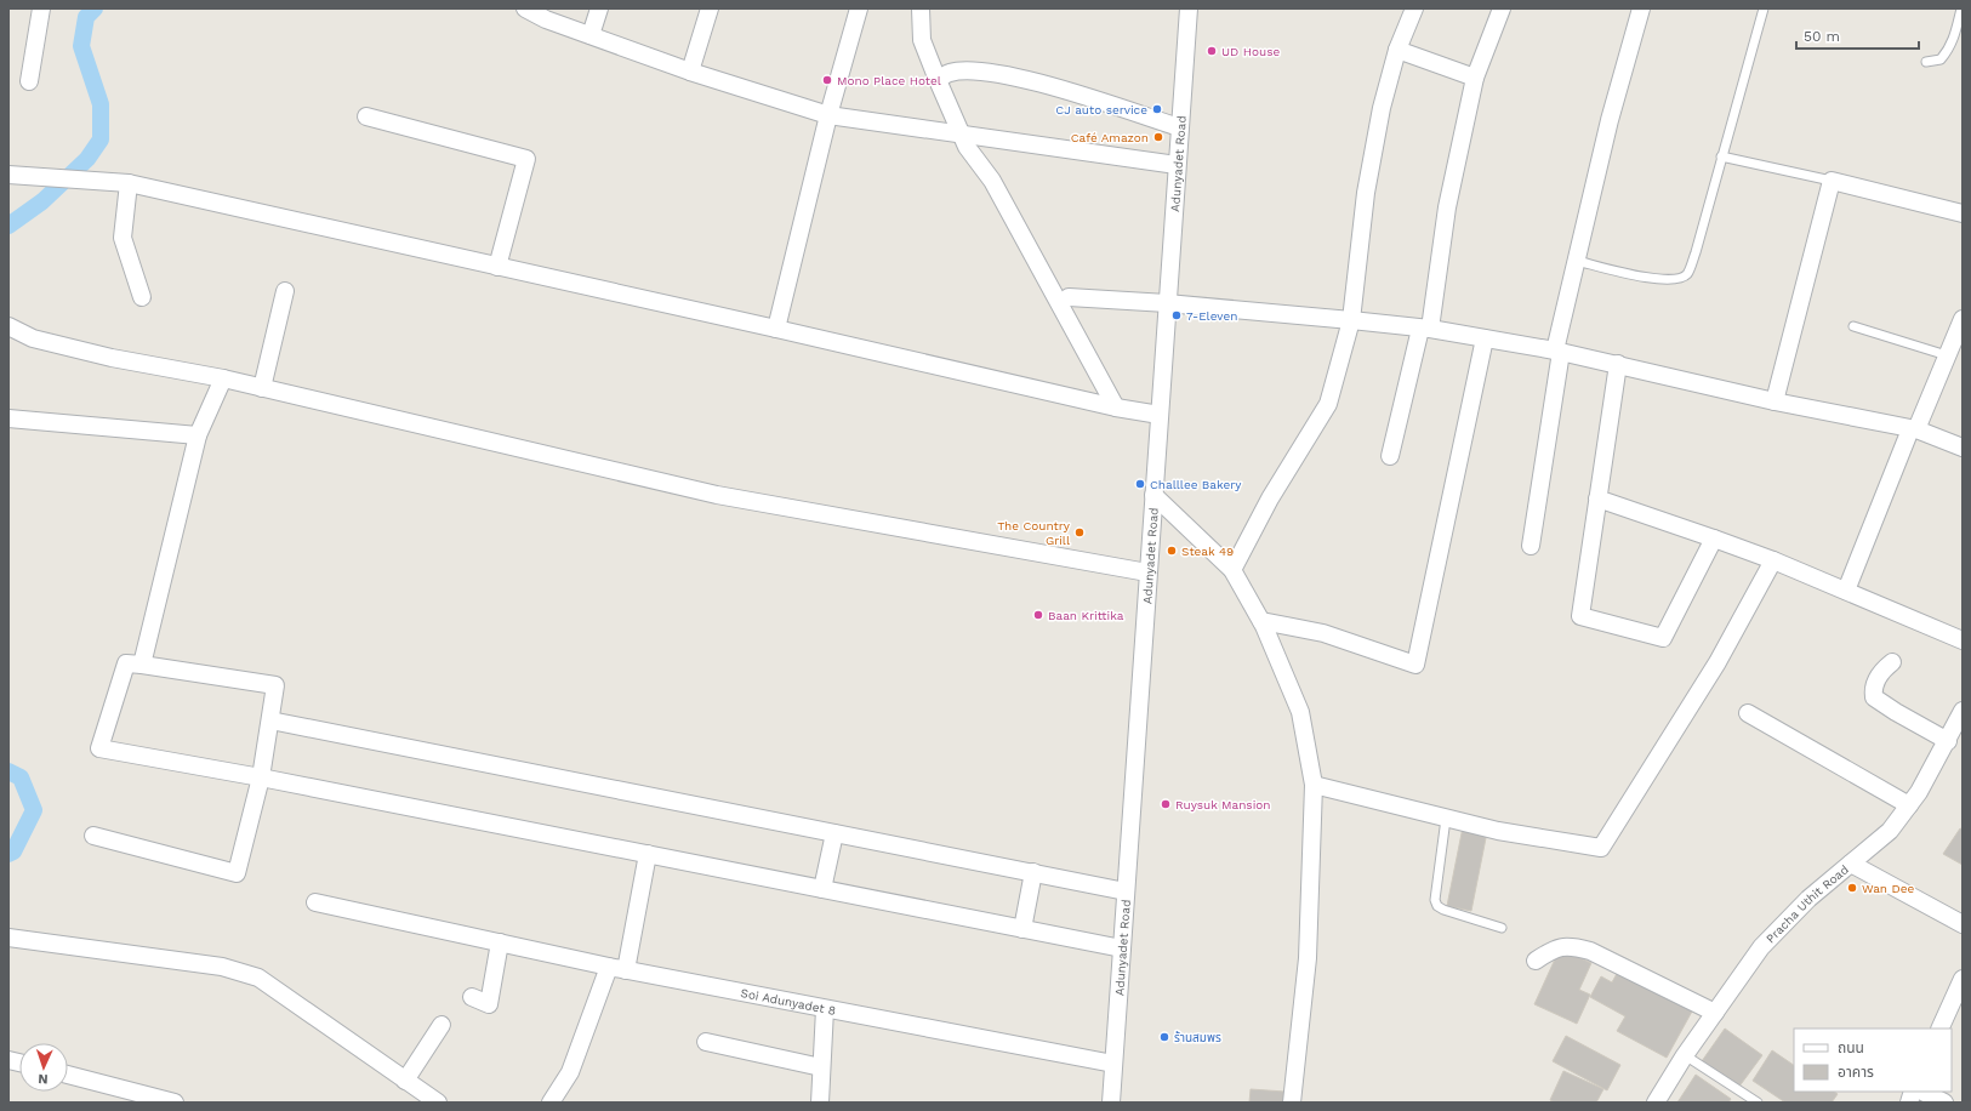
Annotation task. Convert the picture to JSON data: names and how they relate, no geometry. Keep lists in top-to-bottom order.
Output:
{
  "streets": {
    "street": ["Adunyadet Road", "Pracha Uthit Road", "Soi Adunyadet 8"]
  },
  "crossings": [
    ["Adunyadet Road", "Soi Adunyadet 8"]
  ],
  "places": [
    "UD House",
    "Mono Place Hotel",
    "CJ auto service",
    "Café Amazon",
    "7-Eleven",
    "Challlee Bakery",
    "The Country Grill",
    "Steak 49",
    "Baan Krittika",
    "Ruysuk Mansion",
    "Wan Dee",
    "ร้านสมพร"
  ],
  "legend": ["ถนน", "อาคาร"],
  "scale_bar": "50 m",
  "north": "bottom"
}
